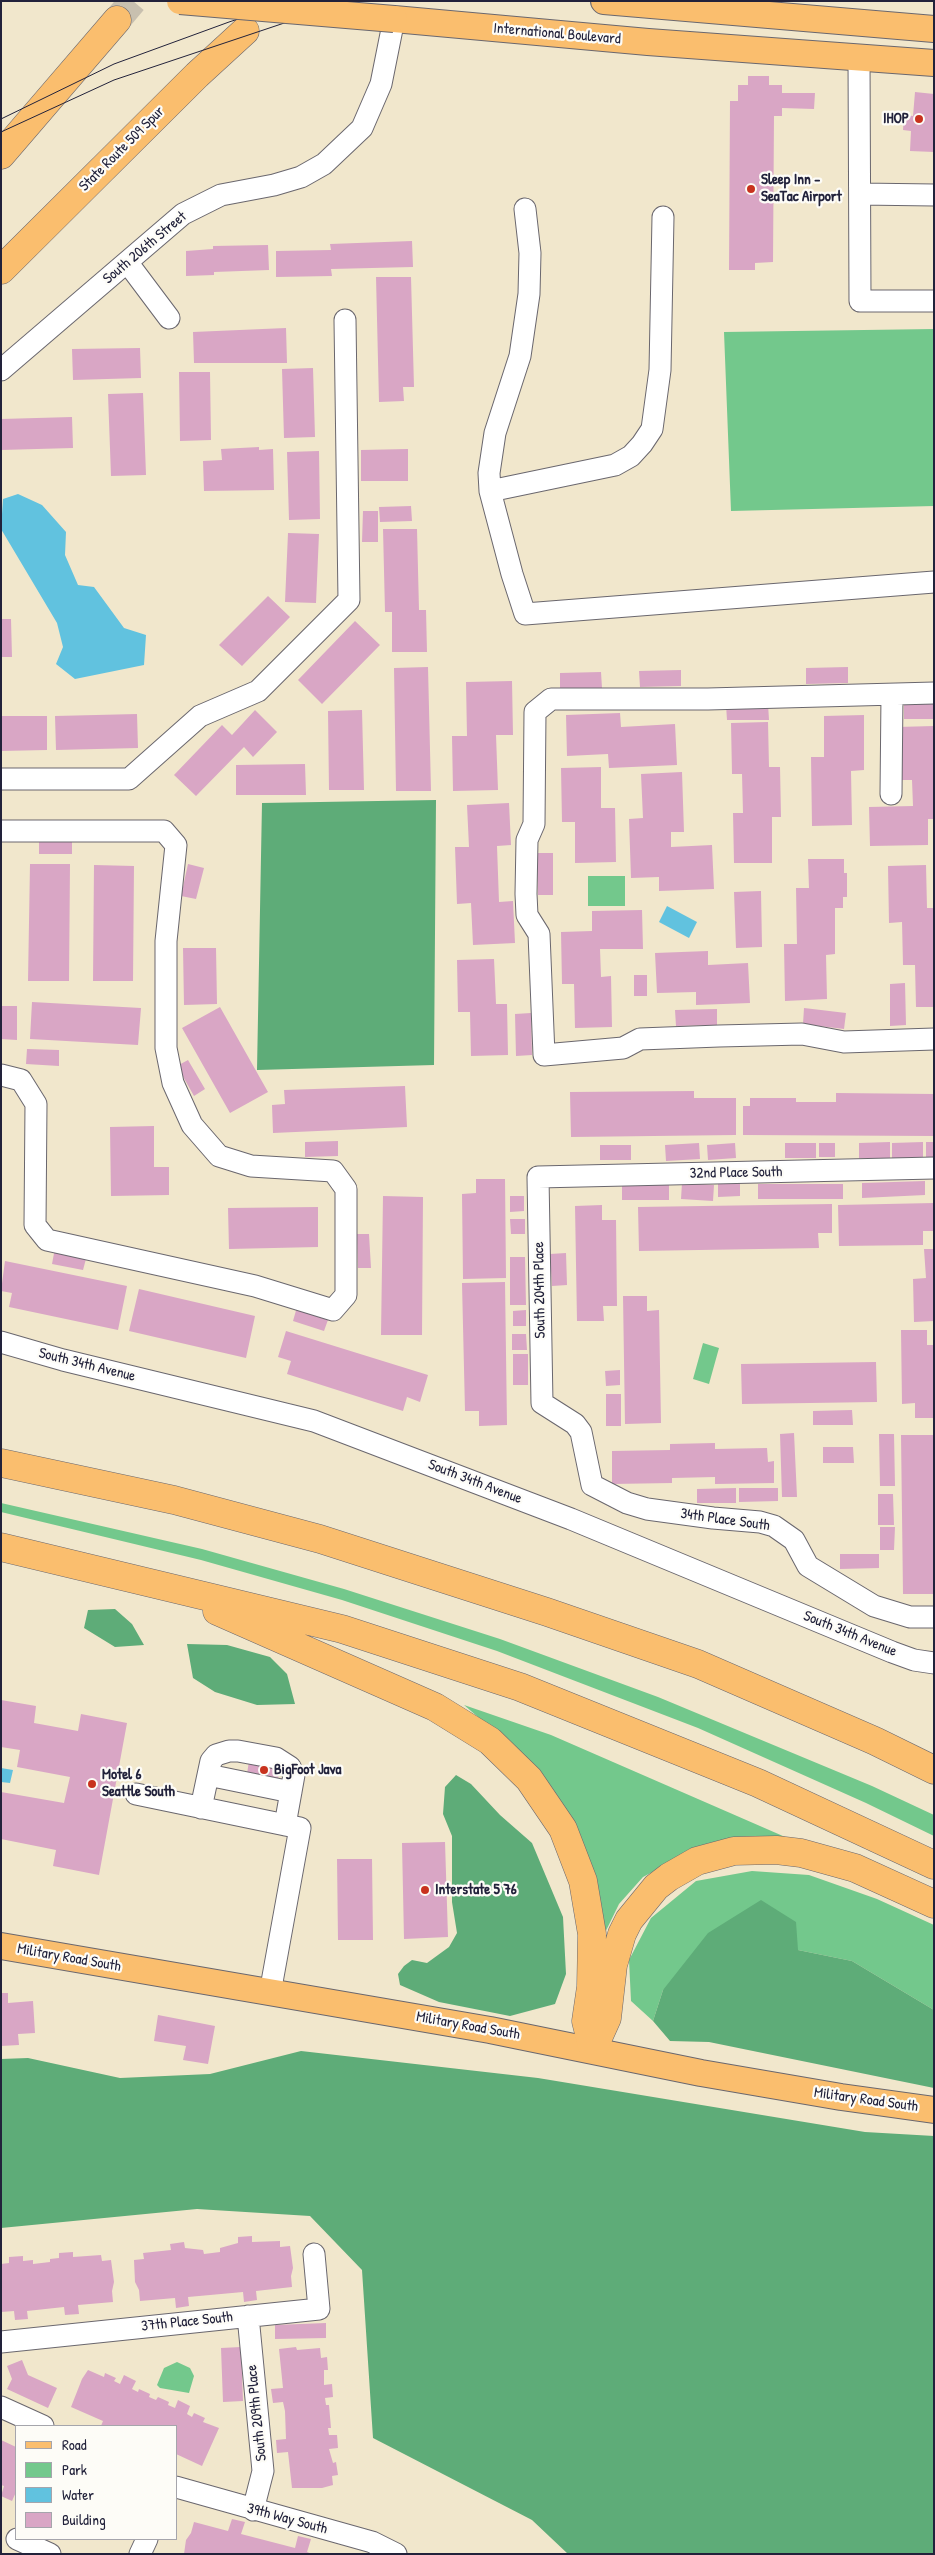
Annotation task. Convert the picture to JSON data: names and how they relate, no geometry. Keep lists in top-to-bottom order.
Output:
{
  "streets": {
    "highway": ["State Route 509 Spur"],
    "main road": ["International Boulevard", "Military Road South"],
    "street": [
      "South 206th Street",
      "32nd Place South",
      "South 204th Place",
      "South 34th Avenue",
      "34th Place South",
      "37th Place South",
      "South 209th Place",
      "39th Way South"
    ]
  },
  "crossings": [
    ["International Boulevard", "South 206th Street"],
    ["32nd Place South", "South 204th Place"],
    ["South 204th Place", "34th Place South"],
    ["37th Place South", "South 209th Place"],
    ["South 209th Place", "39th Way South"]
  ],
  "places": [
    "IHOP",
    "Sleep Inn - SeaTac Airport",
    "BigFoot Java",
    "Motel 6 Seattle South",
    "Interstate 5 76"
  ],
  "legend": [
    "Road",
    "Park",
    "Water",
    "Building"
  ]
}
